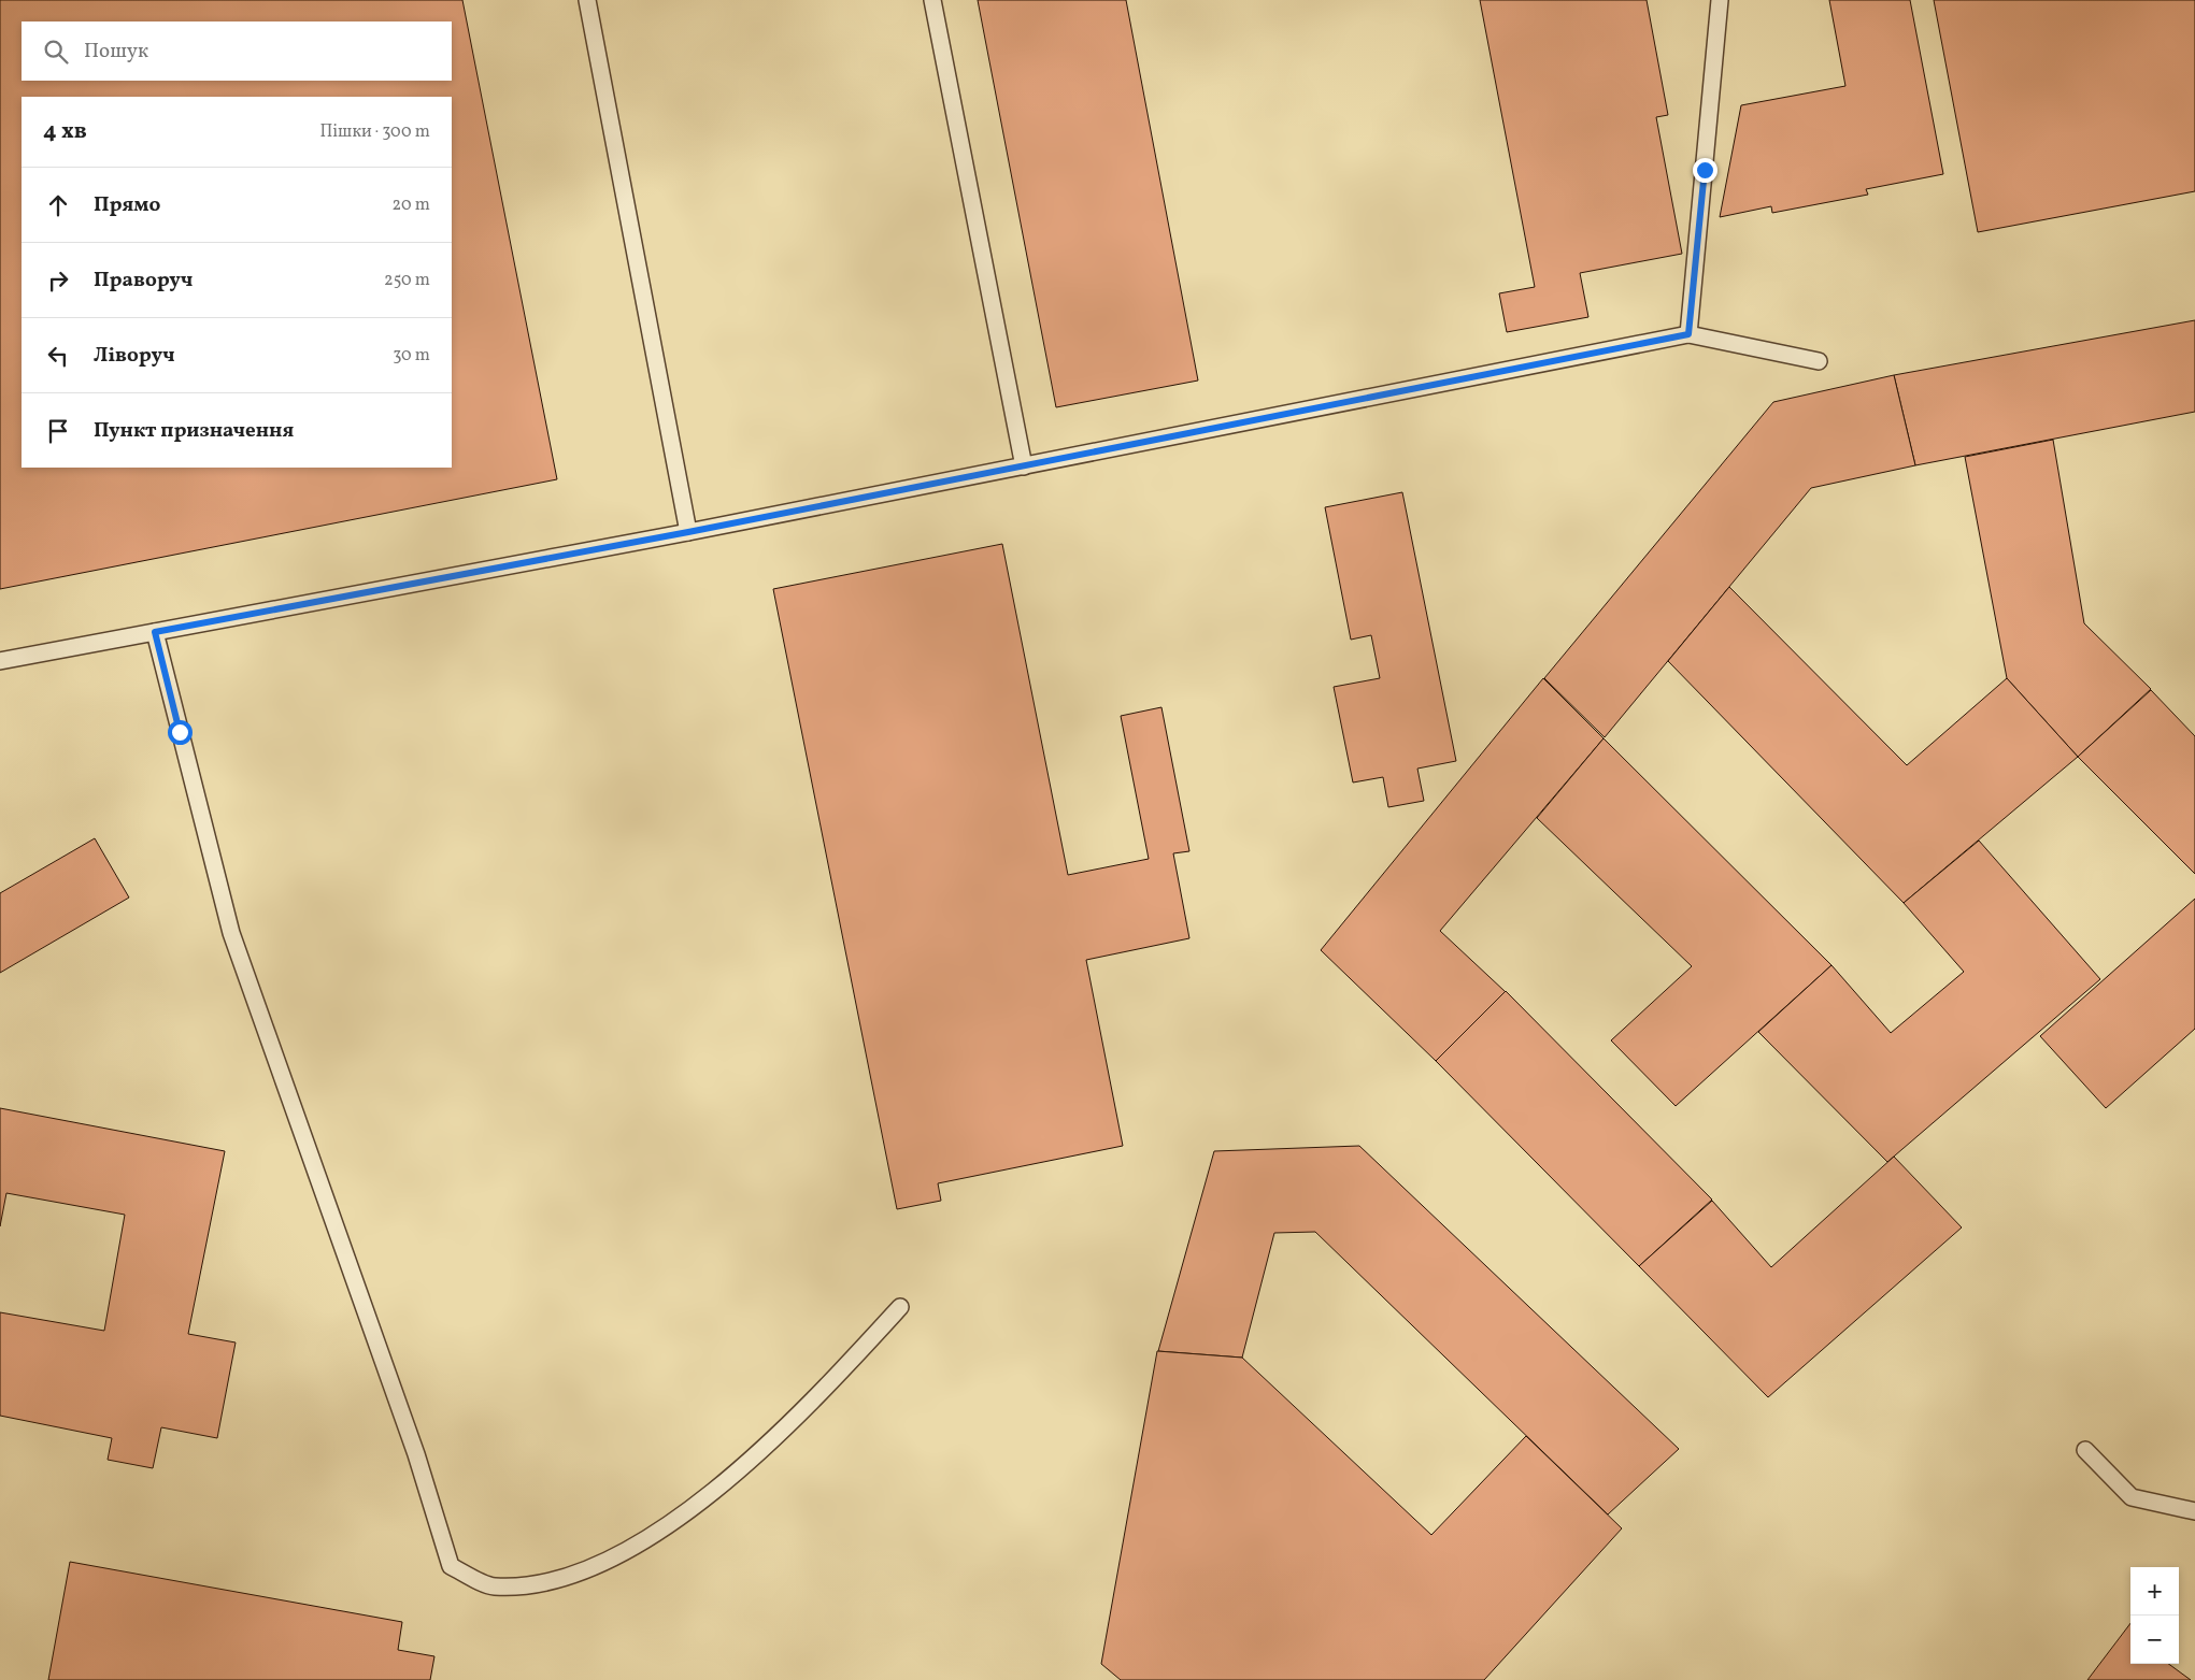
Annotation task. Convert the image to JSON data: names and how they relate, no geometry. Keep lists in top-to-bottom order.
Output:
{
  "page": {
    "search": "Пошук",
    "heading": ["4 хв", "Пішки · 300 m"],
    "list": [
      ["Прямо", "20 m"],
      ["Праворуч", "250 m"],
      ["Ліворуч", "30 m"],
      "Пункт призначення"
    ],
    "map_buttons": ["+", "−"]
  }
}
